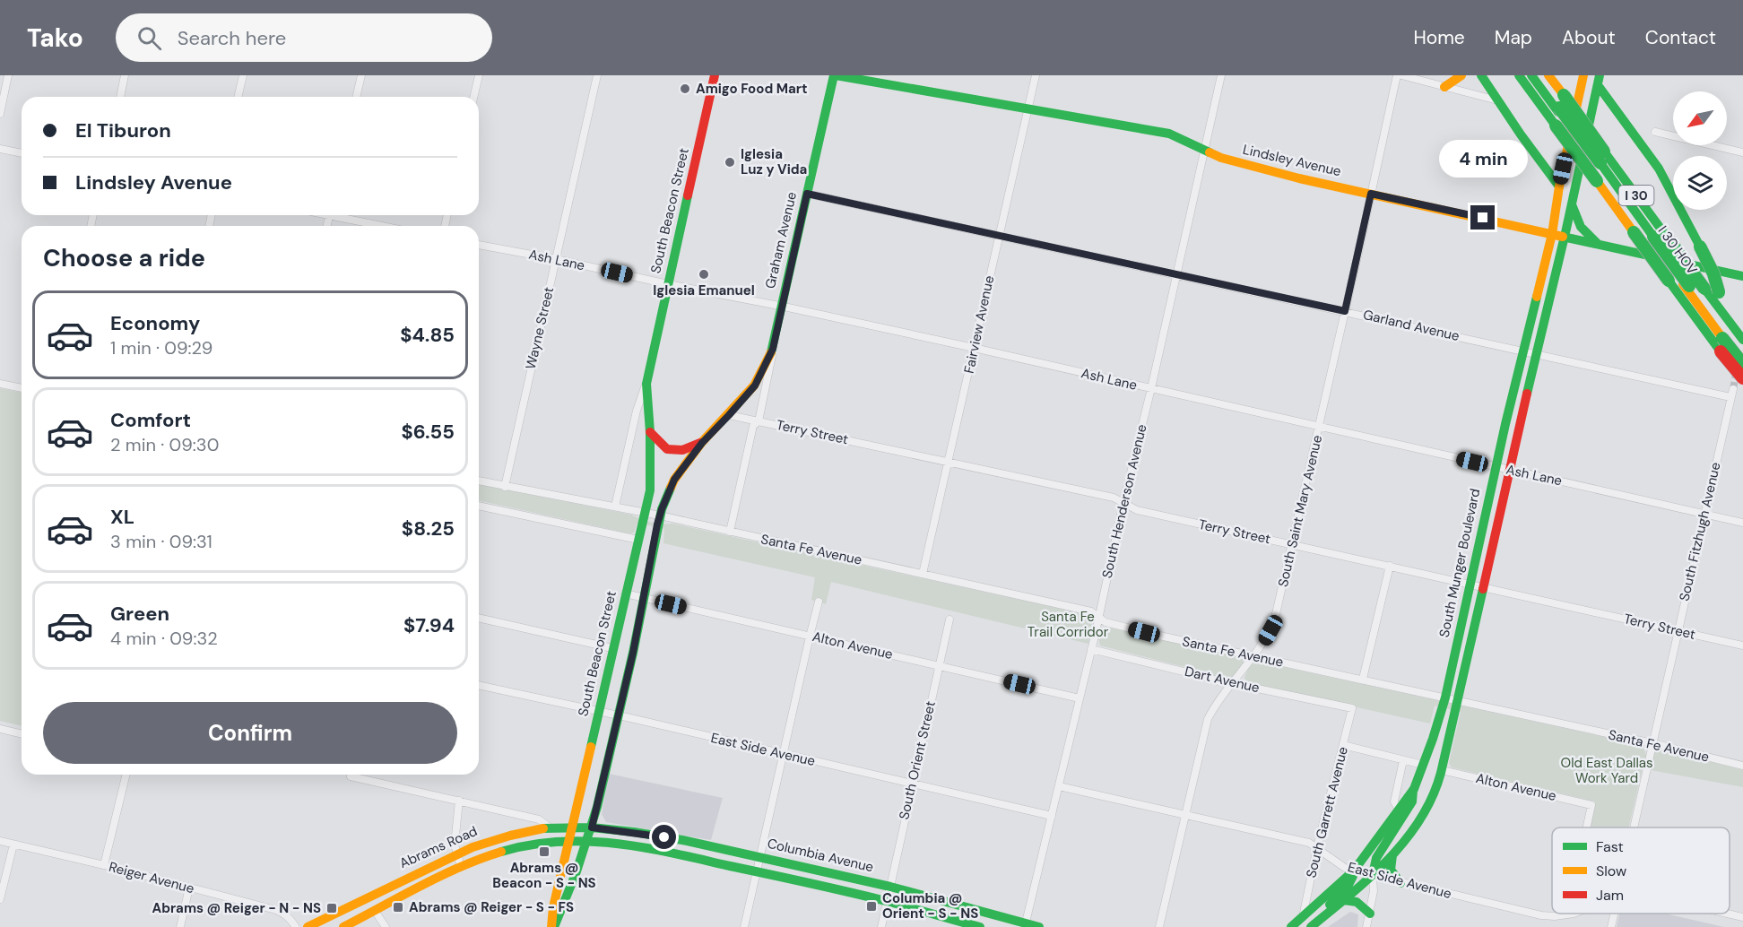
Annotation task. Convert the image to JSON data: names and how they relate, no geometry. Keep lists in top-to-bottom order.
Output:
{
  "streets": {
    "main road": [
      "Lindsley Avenue",
      "I 30",
      "South Beacon Street",
      "Graham Avenue",
      "I 30 HOV",
      "South Munger Boulevard",
      "Abrams Road",
      "Columbia Avenue"
    ],
    "street": [
      "Ash Lane",
      "Fairview Avenue",
      "Garland Avenue",
      "Wayne Street",
      "Terry Street",
      "South Henderson Avenue",
      "South Saint Mary Avenue",
      "South Fitzhugh Avenue",
      "Santa Fe Avenue",
      "Alton Avenue",
      "Dart Avenue",
      "East Side Avenue",
      "South Orient Street",
      "South Garrett Avenue",
      "Reiger Avenue"
    ]
  },
  "crossings": [
    ["Lindsley Avenue", "Graham Avenue"],
    ["Lindsley Avenue", "Fairview Avenue"],
    ["Lindsley Avenue", "South Henderson Avenue"],
    ["Lindsley Avenue", "South Saint Mary Avenue"],
    ["Lindsley Avenue", "South Munger Boulevard"],
    ["I 30", "I 30 HOV"],
    ["South Beacon Street", "Ash Lane"],
    ["South Beacon Street", "Santa Fe Avenue"],
    ["South Beacon Street", "Alton Avenue"],
    ["South Beacon Street", "East Side Avenue"],
    ["South Beacon Street", "Abrams Road"],
    ["Graham Avenue", "Ash Lane"],
    ["Graham Avenue", "Garland Avenue"],
    ["Graham Avenue", "Terry Street"],
    ["Graham Avenue", "Santa Fe Avenue"],
    ["Ash Lane", "Fairview Avenue"],
    ["Ash Lane", "Wayne Street"],
    ["Ash Lane", "South Henderson Avenue"],
    ["Ash Lane", "South Saint Mary Avenue"],
    ["Ash Lane", "South Fitzhugh Avenue"],
    ["Ash Lane", "South Munger Boulevard"],
    ["Fairview Avenue", "Garland Avenue"],
    ["Fairview Avenue", "Terry Street"],
    ["Fairview Avenue", "Santa Fe Avenue"],
    ["Garland Avenue", "South Henderson Avenue"],
    ["Garland Avenue", "South Saint Mary Avenue"],
    ["Garland Avenue", "South Fitzhugh Avenue"],
    ["Garland Avenue", "South Munger Boulevard"],
    ["Wayne Street", "Santa Fe Avenue"],
    ["Terry Street", "South Henderson Avenue"],
    ["Terry Street", "South Saint Mary Avenue"],
    ["Terry Street", "South Fitzhugh Avenue"],
    ["Terry Street", "South Munger Boulevard"],
    ["South Henderson Avenue", "Santa Fe Avenue"],
    ["South Henderson Avenue", "Alton Avenue"],
    ["South Henderson Avenue", "Dart Avenue"],
    ["South Henderson Avenue", "East Side Avenue"],
    ["South Henderson Avenue", "Columbia Avenue"],
    ["South Saint Mary Avenue", "Santa Fe Avenue"],
    ["South Saint Mary Avenue", "Dart Avenue"],
    ["South Saint Mary Avenue", "East Side Avenue"],
    ["South Fitzhugh Avenue", "Santa Fe Avenue"],
    ["Santa Fe Avenue", "South Munger Boulevard"],
    ["South Munger Boulevard", "Alton Avenue"],
    ["South Munger Boulevard", "East Side Avenue"],
    ["South Munger Boulevard", "South Garrett Avenue"],
    ["Alton Avenue", "South Orient Street"],
    ["Dart Avenue", "South Garrett Avenue"],
    ["East Side Avenue", "South Orient Street"],
    ["East Side Avenue", "South Garrett Avenue"],
    ["South Orient Street", "Columbia Avenue"],
    ["Abrams Road", "Columbia Avenue"]
  ],
  "parks": ["Santa Fe Trail Corridor", "Old East Dallas Work Yard"],
  "places": {
    "other": ["Amigo Food Mart", "Iglesia Luz y Vida", "Iglesia Emanuel"],
    "transit": [
      "Abrams @ Beacon - S - NS",
      "Columbia @ Orient - S - NS",
      "Abrams @ Reiger - S - FS",
      "Abrams @ Reiger - N - NS"
    ]
  },
  "legend": ["Fast", "Slow", "Jam"],
  "north": "bottom left",
  "page": {
    "header": "Tako",
    "search": "Search here",
    "nav": [
      "Home",
      "Map",
      "About",
      "Contact"
    ],
    "banner": ["El Tiburon", "Lindsley Avenue"],
    "bubble": "4 min",
    "heading": "Choose a ride",
    "list": [
      {
        "name": "Economy",
        "note": "1 min · 09:29",
        "value": "$4.85"
      },
      {
        "name": "Comfort",
        "note": "2 min · 09:30",
        "value": "$6.55"
      },
      {
        "name": "XL",
        "note": "3 min · 09:31",
        "value": "$8.25"
      },
      {
        "name": "Green",
        "note": "4 min · 09:32",
        "value": "$7.94"
      }
    ],
    "buttons": "Confirm"
  }
}
